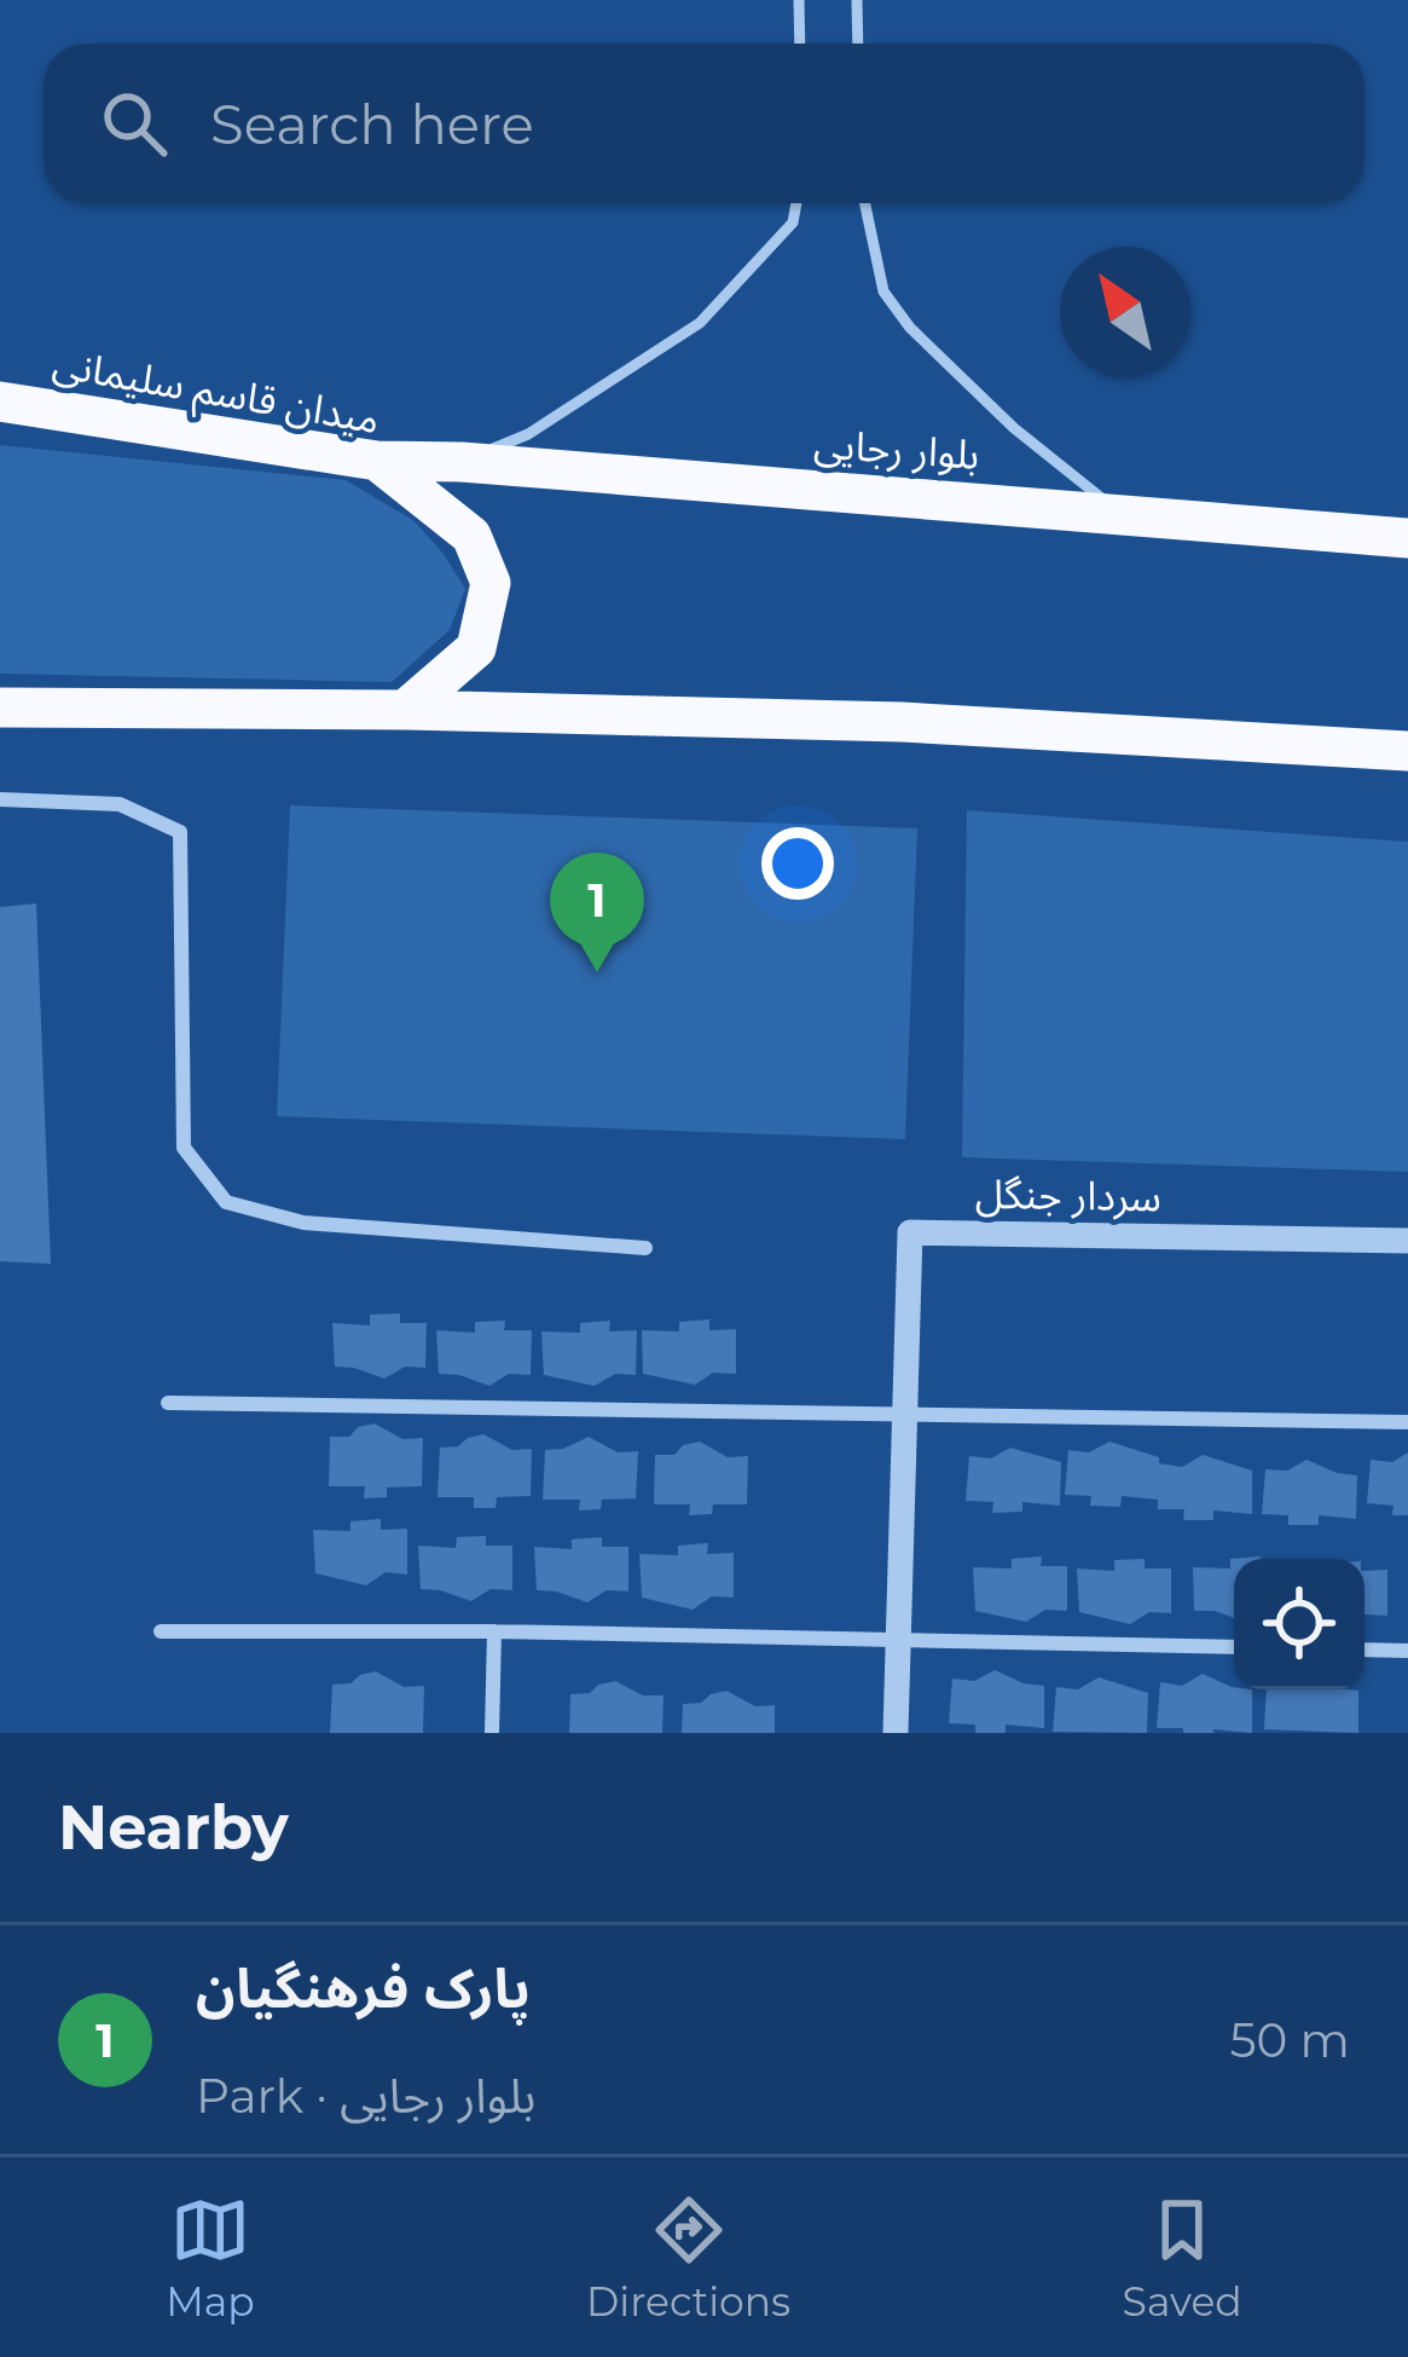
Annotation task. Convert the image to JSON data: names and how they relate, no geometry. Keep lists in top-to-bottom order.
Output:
{
  "streets": {
    "highway": ["میدان قاسم سلیمانی", "بلوار رجایی"],
    "street": ["سردار جنگل"]
  },
  "crossings": [
    ["میدان قاسم سلیمانی", "بلوار رجایی"]
  ],
  "north": "top left",
  "page": {
    "search": "Search here",
    "pins": "1",
    "heading": "Nearby",
    "list": [
      {
        "mark": "1",
        "name": "پارک فرهنگیان",
        "note": "Park · بلوار رجایی",
        "value": "50 m"
      }
    ],
    "nav": ["Map", "Directions", "Saved"]
  }
}
